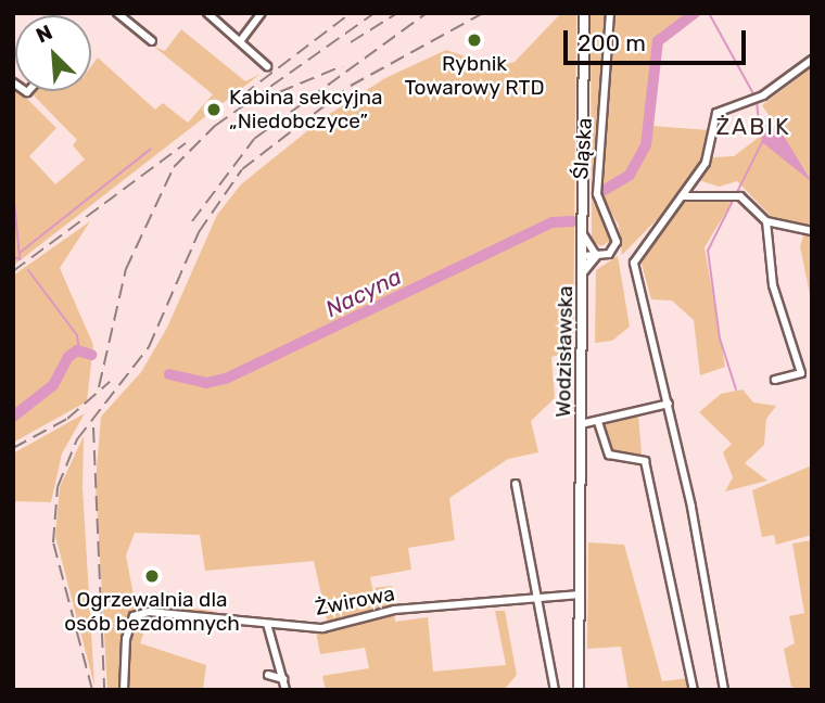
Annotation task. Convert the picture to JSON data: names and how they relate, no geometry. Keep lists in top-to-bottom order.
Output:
{
  "streets": {
    "main road": ["Wodzisławska"],
    "street": ["Śląska", "Żwirowa"]
  },
  "crossings": [
    ["Wodzisławska", "Żwirowa"]
  ],
  "districts": ["ŻABIK"],
  "water": ["Nacyna"],
  "places": ["Rybnik Towarowy RTD", "Kabina sekcyjna „Niedobczyce”", "Ogrzewalnia dla osób bezdomnych"],
  "scale_bar": "200 m",
  "north": "top left"
}
